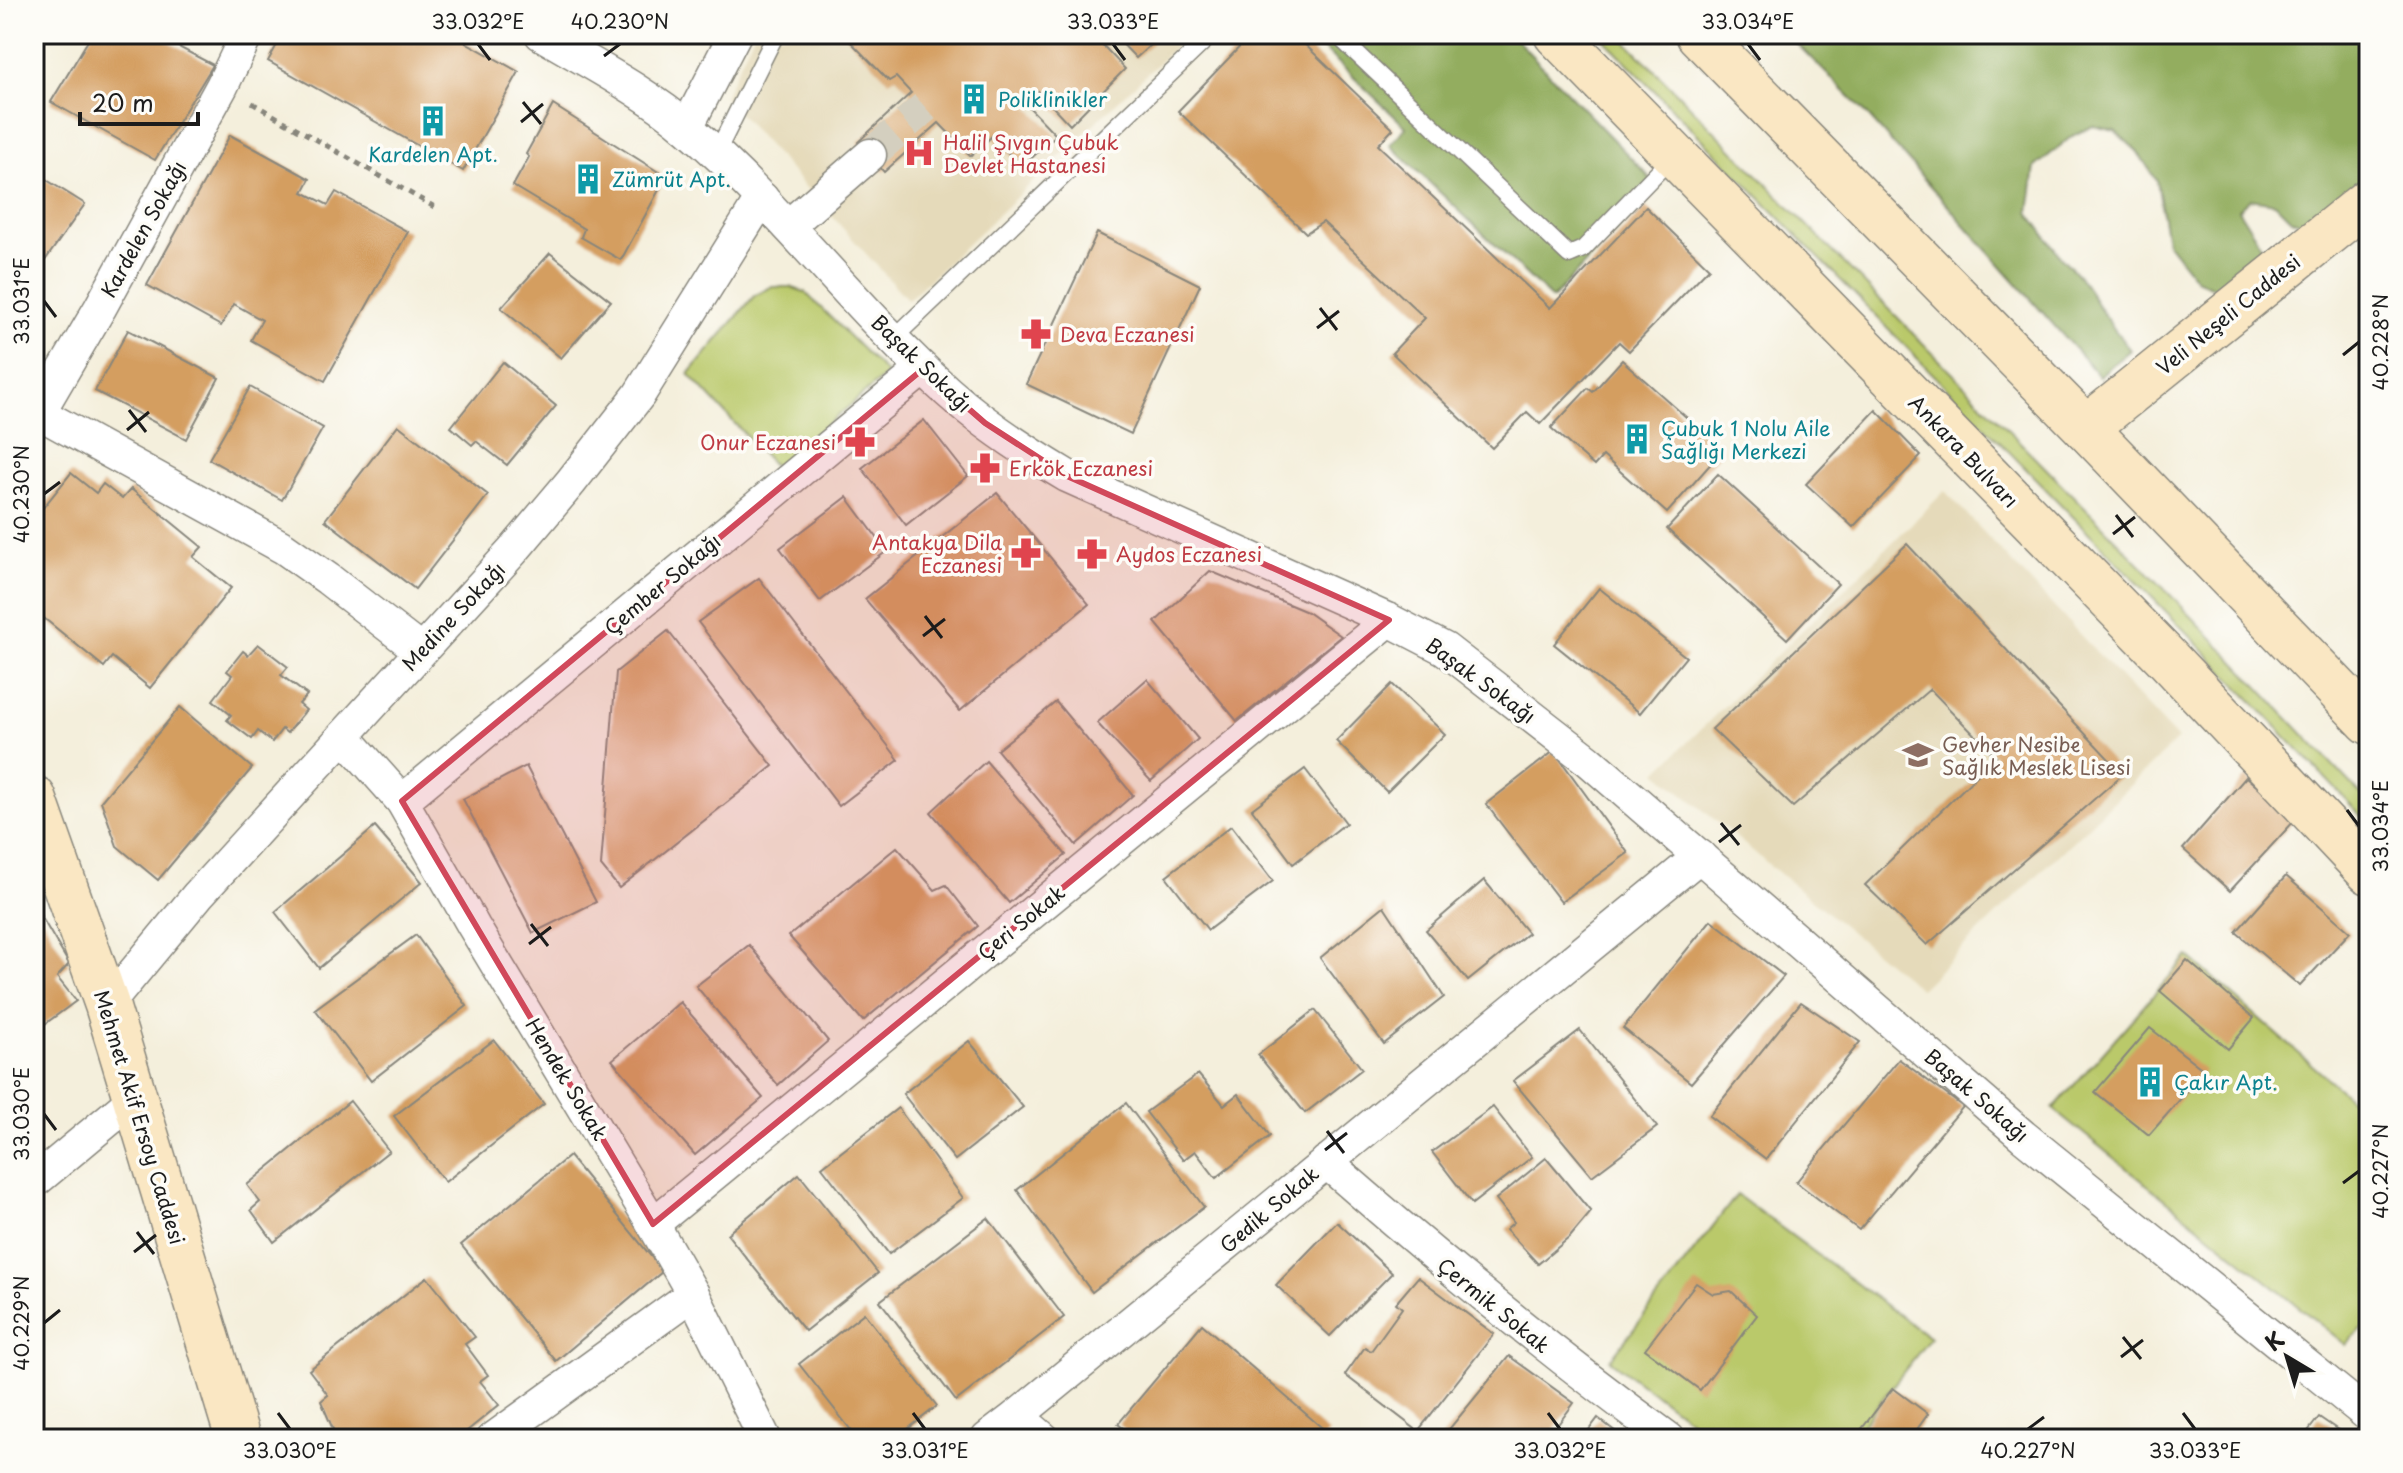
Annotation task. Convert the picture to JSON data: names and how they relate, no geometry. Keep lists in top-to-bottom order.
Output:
{
  "streets": {
    "main road": ["Veli Neşeli Caddesi", "Ankara Bulvarı", "Mehmet Akif Ersoy Caddesi"],
    "street": [
      "Kardelen Sokağı",
      "Başak Sokağı",
      "Çember Sokağı",
      "Medine Sokağı",
      "Çeri Sokak",
      "Hendek Sokak",
      "Gedik Sokak",
      "Çermik Sokak"
    ]
  },
  "crossings": [
    ["Başak Sokağı", "Çember Sokağı"],
    ["Başak Sokağı", "Medine Sokağı"],
    ["Başak Sokağı", "Çeri Sokak"],
    ["Başak Sokağı", "Gedik Sokak"],
    ["Çember Sokağı", "Hendek Sokak"],
    ["Medine Sokağı", "Hendek Sokak"],
    ["Medine Sokağı", "Mehmet Akif Ersoy Caddesi"],
    ["Çeri Sokak", "Hendek Sokak"],
    ["Gedik Sokak", "Çermik Sokak"]
  ],
  "places": {
    "building": [
      "Poliklinikler",
      "Kardelen Apt.",
      "Zümrüt Apt.",
      "Çubuk 1 Nolu Aile Sağlığı Merkezi",
      "Çakır Apt."
    ],
    "hospital": ["Halil Şıvgın Çubuk Devlet Hastanesi"],
    "pharmacy": [
      "Deva Eczanesi",
      "Onur Eczanesi",
      "Erkök Eczanesi",
      "Antakya Dila Eczanesi",
      "Aydos Eczanesi"
    ],
    "school or university": ["Gevher Nesibe Sağlık Meslek Lisesi"]
  },
  "scale_bar": "20 m",
  "north": "top left",
  "coordinates": [
    "33.032°E",
    "40.230°N",
    "33.033°E",
    "33.034°E",
    "33.031°E",
    "40.228°N",
    "33.030°E",
    "40.227°N",
    "40.229°N"
  ]
}
